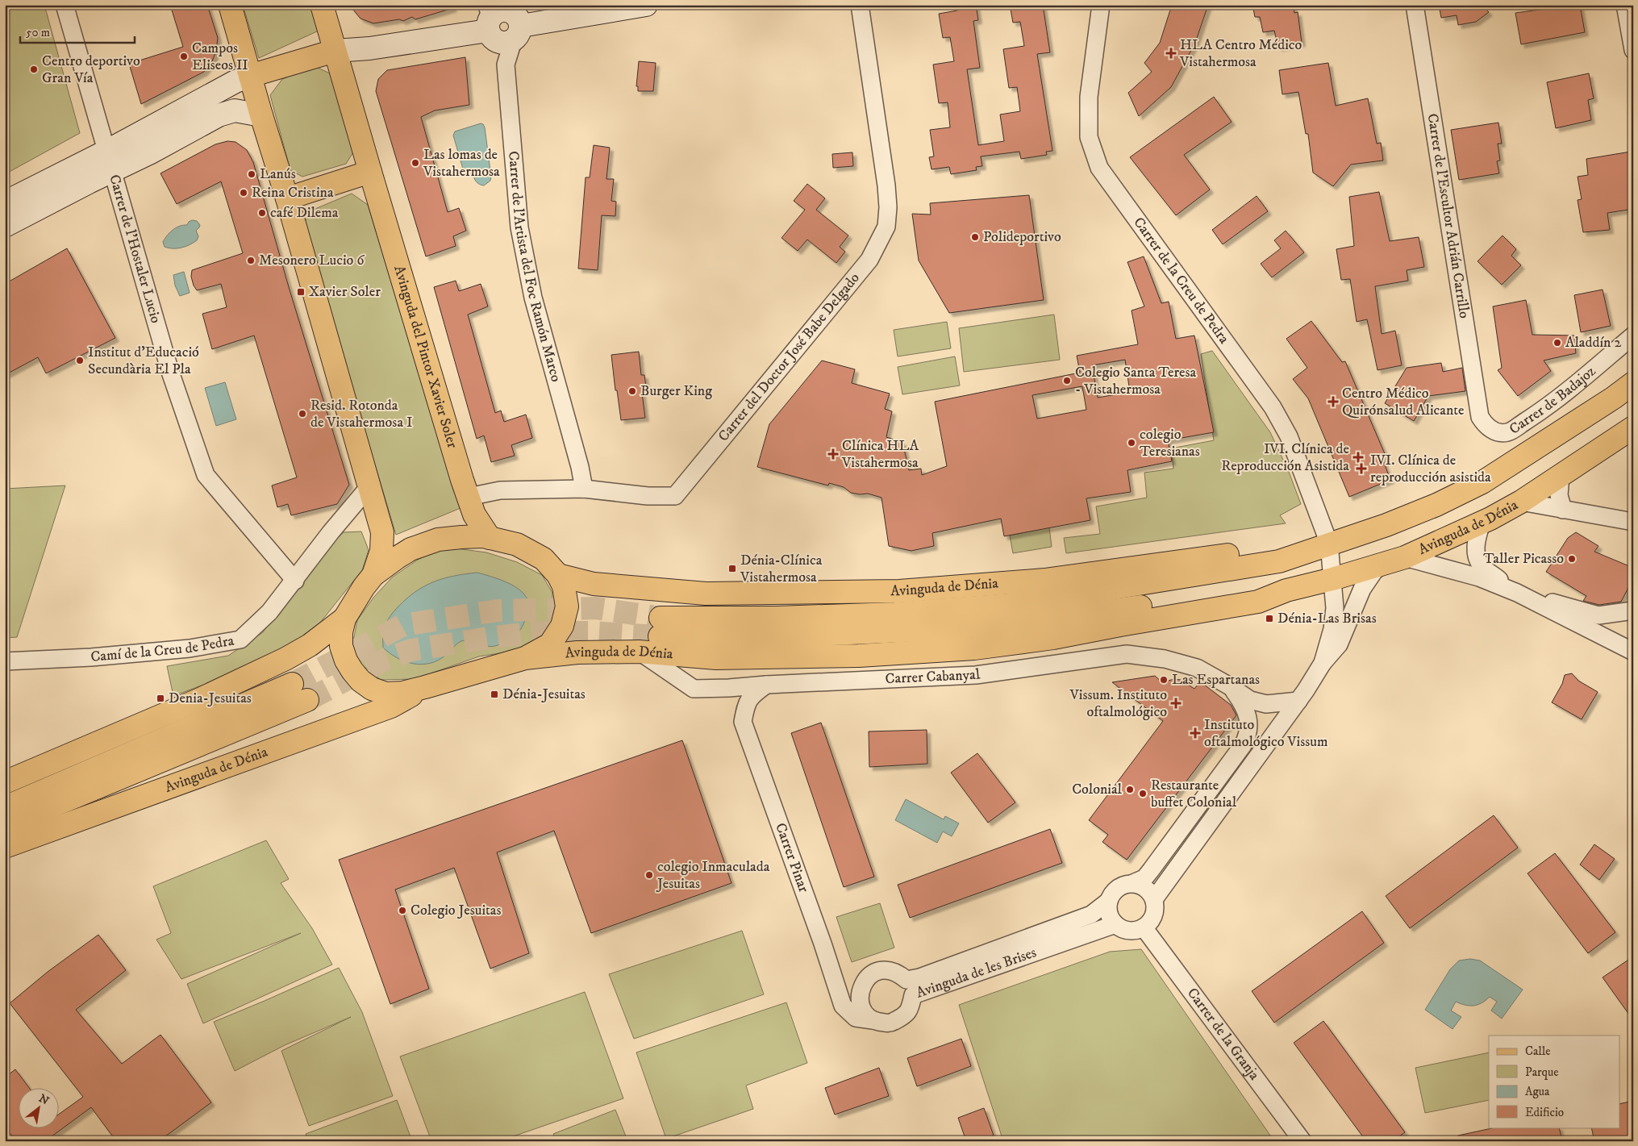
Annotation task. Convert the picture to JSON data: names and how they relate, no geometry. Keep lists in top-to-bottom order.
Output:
{
  "streets": {
    "main road": ["Avinguda del Pintor Xavier Soler", "Avinguda de Dénia"],
    "street": [
      "Carrer de l'Escultor Adrián Carrillo",
      "Carrer de l'Hostaler Lucio",
      "Carrer de l'Artista del Foc Ramón Marco",
      "Carrer de la Creu de Pedra",
      "Carrer del Doctor José Babe Delgado",
      "Carrer de Badajoz",
      "Camí de la Creu de Pedra",
      "Carrer Cabanyal",
      "Carrer Pinar",
      "Avinguda de les Brises",
      "Carrer de la Granja"
    ]
  },
  "crossings": [
    ["Carrer de l'Escultor Adrián Carrillo", "Carrer de Badajoz"],
    ["Carrer de l'Hostaler Lucio", "Camí de la Creu de Pedra"],
    ["Carrer de l'Artista del Foc Ramón Marco", "Carrer del Doctor José Babe Delgado"],
    ["Carrer de la Creu de Pedra", "Avinguda de Dénia"],
    ["Avinguda del Pintor Xavier Soler", "Carrer del Doctor José Babe Delgado"],
    ["Avinguda del Pintor Xavier Soler", "Avinguda de Dénia"],
    ["Avinguda de Dénia", "Carrer Cabanyal"],
    ["Carrer Cabanyal", "Carrer Pinar"],
    ["Carrer Pinar", "Avinguda de les Brises"],
    ["Avinguda de les Brises", "Carrer de la Granja"]
  ],
  "places": {
    "health": [
      "HLA Centro Médico Vistahermosa",
      "Centro Médico Quirónsalud Alicante",
      "Clínica HLA Vistahermosa",
      "IVI. Clínica de Reproducción Asistida",
      "IVI. Clínica de reproducción asistida",
      "Vissum. Instituto oftalmológico",
      "Instituto oftalmológico Vissum"
    ],
    "other": [
      "Campos Eliseos II",
      "Centro deportivo Gran Vía",
      "Las lomas de Vistahermosa",
      "Lanús",
      "Reina Cristina",
      "café Dilema",
      "Polideportivo",
      "Mesonero Lucio 6",
      "Aladdín 2",
      "Institut d'Educació Secundària El Pla",
      "Colegio Santa Teresa - Vistahermosa",
      "Burger King",
      "Resid. Rotonda de Vistahermosa I",
      "colegio Teresianas",
      "Taller Picasso",
      "Las Espartanas",
      "Colonial",
      "Restaurante buffet Colonial",
      "colegio Inmaculada Jesuitas",
      "Colegio Jesuitas"
    ],
    "transit": [
      "Xavier Soler",
      "Dénia-Clínica Vistahermosa",
      "Dénia-Las Brisas",
      "Dénia-Jesuitas",
      "Denia-Jesuitas"
    ]
  },
  "legend": [
    "Calle",
    "Parque",
    "Agua",
    "Edificio"
  ],
  "scale_bar": "50 m",
  "north": "top right"
}
